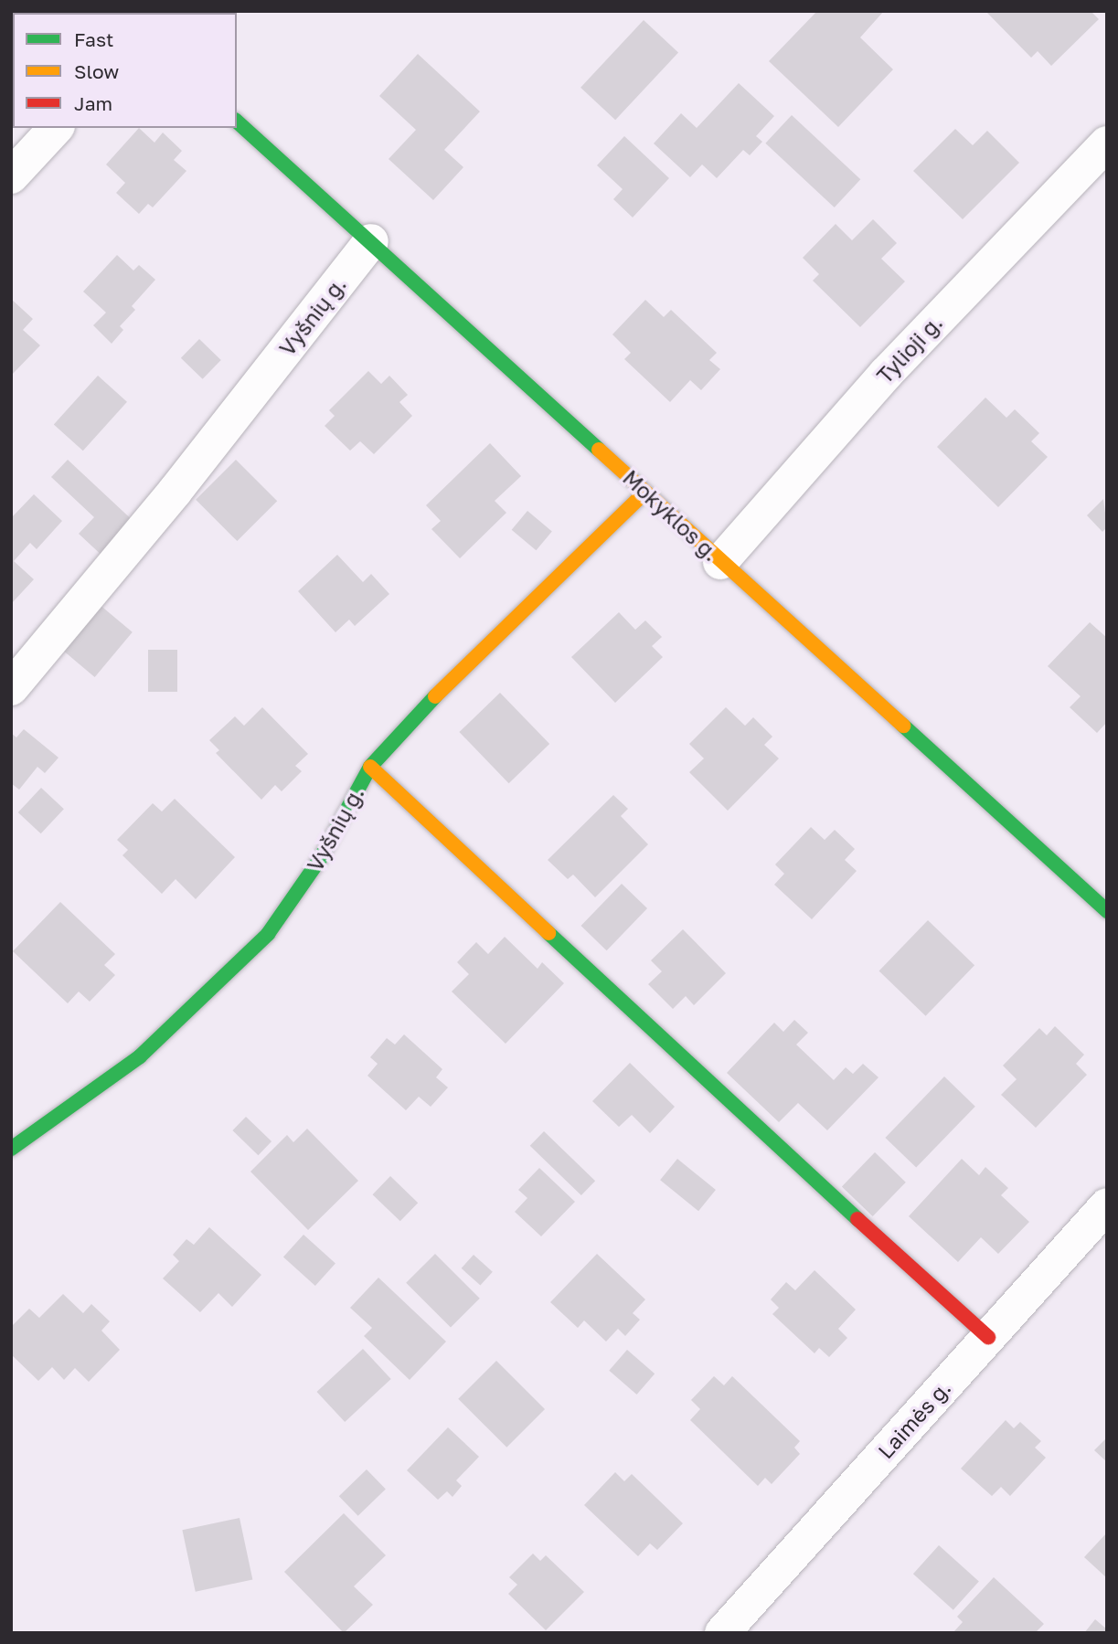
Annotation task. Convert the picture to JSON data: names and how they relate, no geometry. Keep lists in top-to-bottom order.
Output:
{
  "streets": {
    "street": [
      "Vyšnių g.",
      "Tylioji g.",
      "Mokyklos g.",
      "Laimės g."
    ]
  },
  "crossings": [
    ["Vyšnių g.", "Mokyklos g."],
    ["Tylioji g.", "Mokyklos g."]
  ],
  "legend": ["Fast", "Slow", "Jam"]
}
